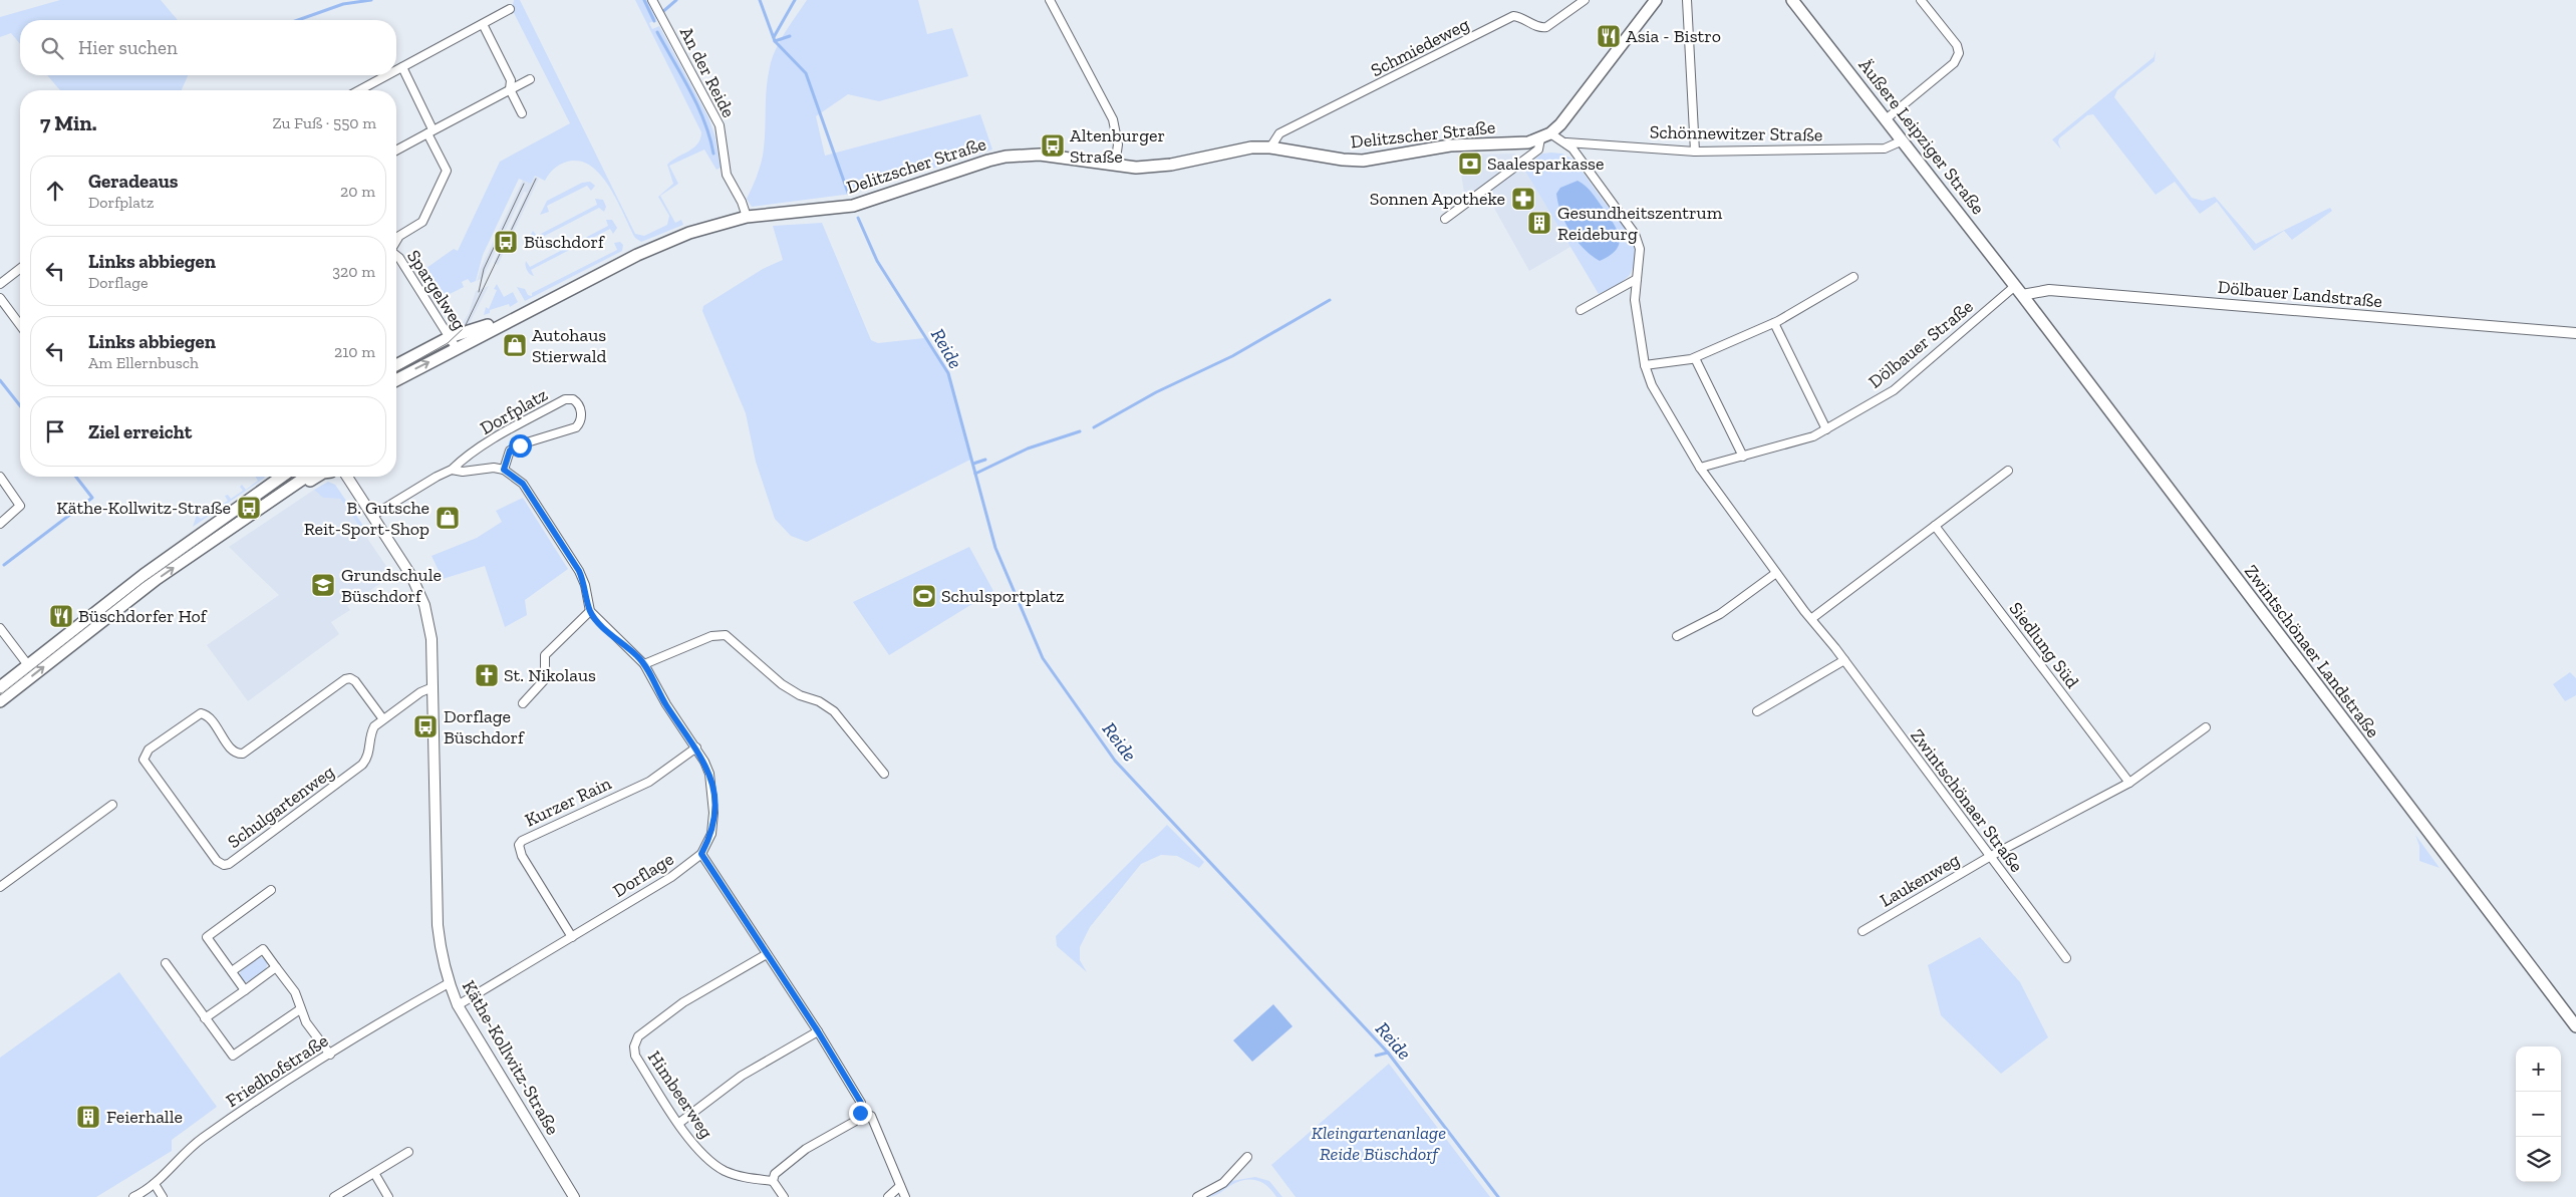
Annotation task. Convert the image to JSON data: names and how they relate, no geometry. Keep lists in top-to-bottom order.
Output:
{
  "streets": {
    "main road": ["Delitzscher Straße", "Äußere Leipziger Straße", "Zwintschönaer Landstraße"],
    "street": [
      "Schmiedeweg",
      "An der Reide",
      "Schönnewitzer Straße",
      "Spargelweg",
      "Dölbauer Landstraße",
      "Dölbauer Straße",
      "Dorfplatz",
      "Siedlung Süd",
      "Zwintschönaer Straße",
      "Kurzer Rain",
      "Schulgartenweg",
      "Dorflage",
      "Laukenweg",
      "Käthe-Kollwitz-Straße",
      "Friedhofstraße",
      "Himbeerweg"
    ]
  },
  "crossings": [
    ["Schmiedeweg", "Delitzscher Straße"],
    ["An der Reide", "Delitzscher Straße"],
    ["Schönnewitzer Straße", "Äußere Leipziger Straße"],
    ["Schönnewitzer Straße", "Zwintschönaer Straße"],
    ["Delitzscher Straße", "Spargelweg"],
    ["Delitzscher Straße", "Zwintschönaer Straße"],
    ["Äußere Leipziger Straße", "Dölbauer Landstraße"],
    ["Äußere Leipziger Straße", "Dölbauer Straße"],
    ["Äußere Leipziger Straße", "Zwintschönaer Landstraße"],
    ["Dölbauer Landstraße", "Dölbauer Straße"],
    ["Dölbauer Landstraße", "Zwintschönaer Landstraße"],
    ["Dölbauer Straße", "Zwintschönaer Landstraße"],
    ["Dölbauer Straße", "Zwintschönaer Straße"],
    ["Dorfplatz", "Käthe-Kollwitz-Straße"],
    ["Zwintschönaer Straße", "Laukenweg"],
    ["Kurzer Rain", "Dorflage"],
    ["Schulgartenweg", "Käthe-Kollwitz-Straße"],
    ["Dorflage", "Käthe-Kollwitz-Straße"],
    ["Käthe-Kollwitz-Straße", "Friedhofstraße"]
  ],
  "water": ["Reide"],
  "parks": ["Kleingartenanlage Reide Büschdorf"],
  "places": {
    "restaurant": ["Asia - Bistro", "Büschdorfer Hof"],
    "bus stop": [
      "Altenburger Straße",
      "Büschdorf",
      "Käthe-Kollwitz-Straße",
      "Dorflage Büschdorf"
    ],
    "bank": ["Saalesparkasse"],
    "pharmacy": ["Sonnen Apotheke"],
    "building": ["Gesundheitszentrum Reideburg", "Feierhalle"],
    "shop": ["Autohaus Stierwald", "B. Gutsche Reit-Sport-Shop"],
    "school or university": ["Grundschule Büschdorf"],
    "sports": ["Schulsportplatz"],
    "church": ["St. Nikolaus"]
  },
  "page": {
    "search": "Hier suchen",
    "heading": ["7 Min.", "Zu Fuß · 550 m"],
    "list": [
      ["Geradeaus", "Dorfplatz", "20 m"],
      ["Links abbiegen", "Dorflage", "320 m"],
      ["Links abbiegen", "Am Ellernbusch", "210 m"],
      "Ziel erreicht"
    ],
    "map_buttons": ["+", "−"]
  }
}
